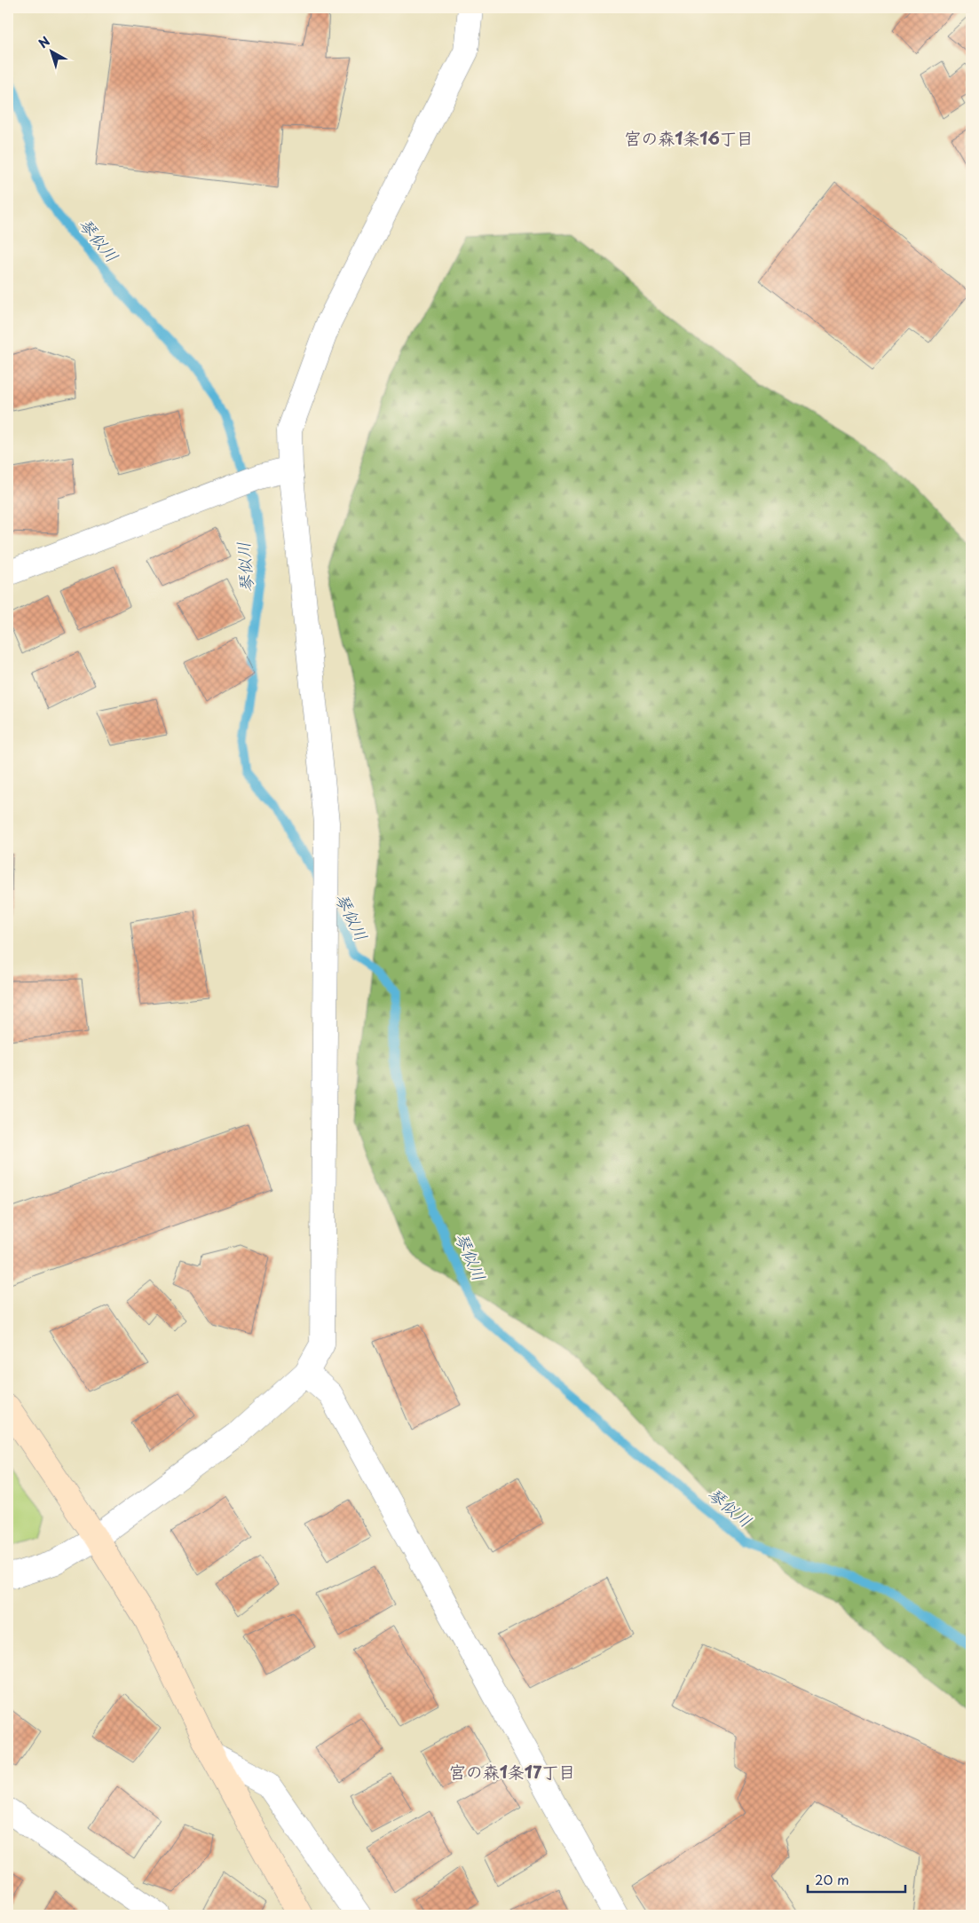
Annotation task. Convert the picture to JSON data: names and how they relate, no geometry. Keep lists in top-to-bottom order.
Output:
{
  "districts": ["宮の森1条16丁目", "宮の森1条17丁目"],
  "water": ["琴似川"],
  "scale_bar": "20 m",
  "north": "top left"
}
